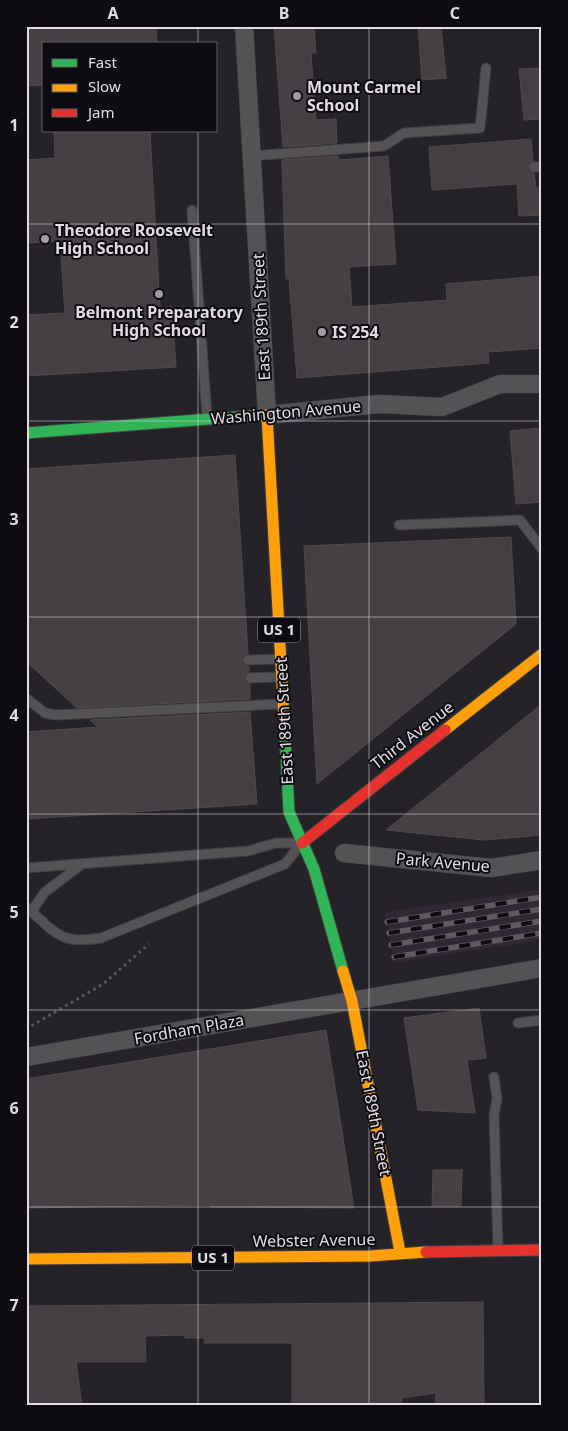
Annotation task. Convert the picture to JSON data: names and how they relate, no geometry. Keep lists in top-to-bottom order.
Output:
{
  "streets": {
    "main road": [
      "East 189th Street",
      "Washington Avenue",
      "US 1",
      "Third Avenue",
      "Webster Avenue"
    ],
    "street": ["Park Avenue", "Fordham Plaza"]
  },
  "crossings": [
    ["East 189th Street", "Washington Avenue"],
    ["East 189th Street", "Third Avenue"],
    ["East 189th Street", "Fordham Plaza"],
    ["East 189th Street", "Webster Avenue"]
  ],
  "places": [
    "Mount Carmel School",
    "Theodore Roosevelt High School",
    "Belmont Preparatory High School",
    "IS 254"
  ],
  "legend": ["Fast", "Slow", "Jam"],
  "grid": {
    "columns": ["A", "B", "C"],
    "rows": [
      "1",
      "2",
      "3",
      "4",
      "5",
      "6",
      "7"
    ]
  }
}
